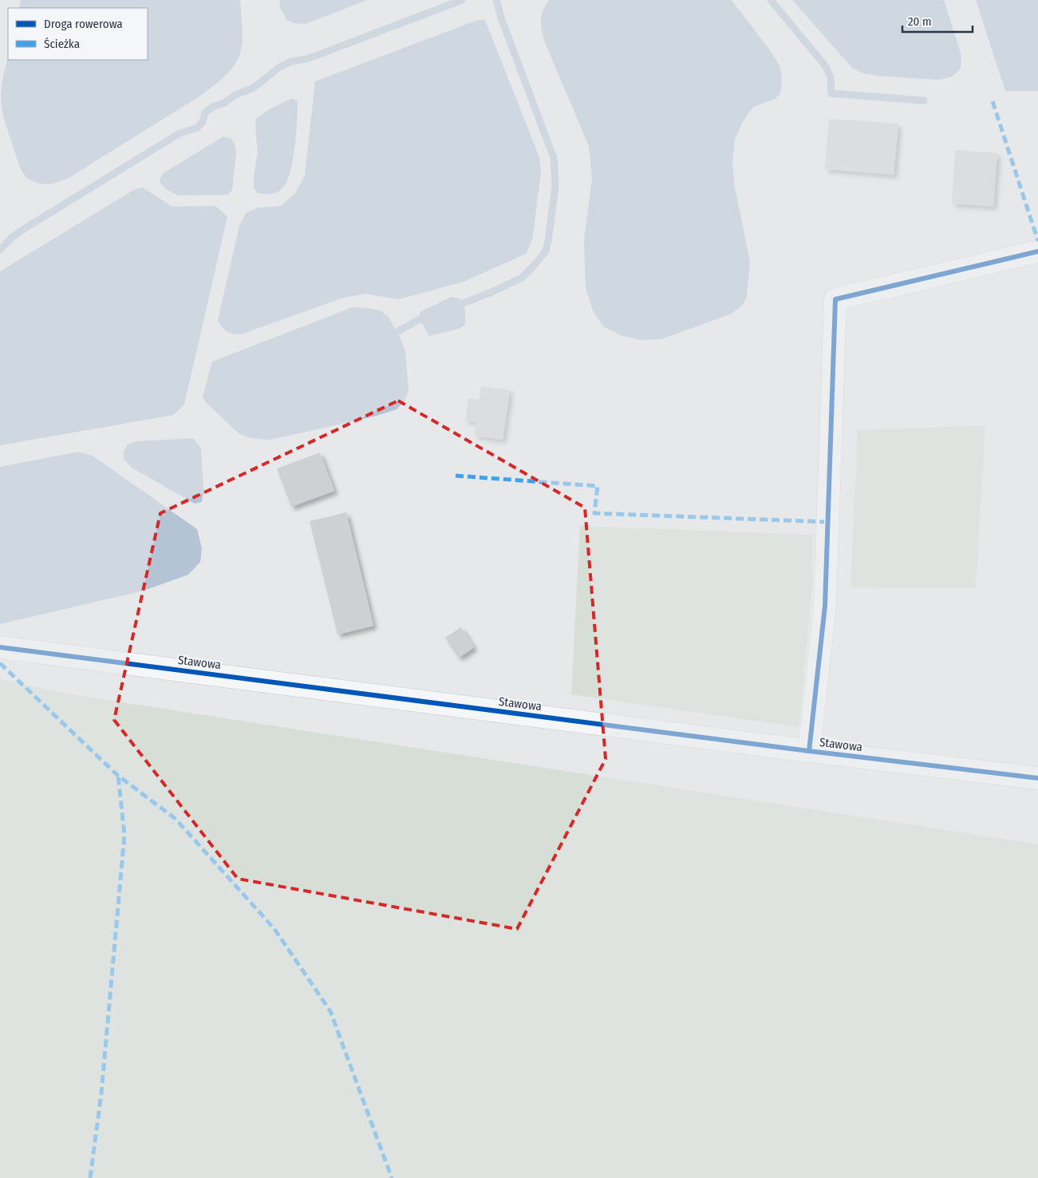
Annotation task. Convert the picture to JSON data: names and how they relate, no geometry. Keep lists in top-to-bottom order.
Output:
{
  "streets": {
    "street": ["Stawowa"]
  },
  "legend": ["Droga rowerowa", "Ścieżka"],
  "scale_bar": "20 m"
}
